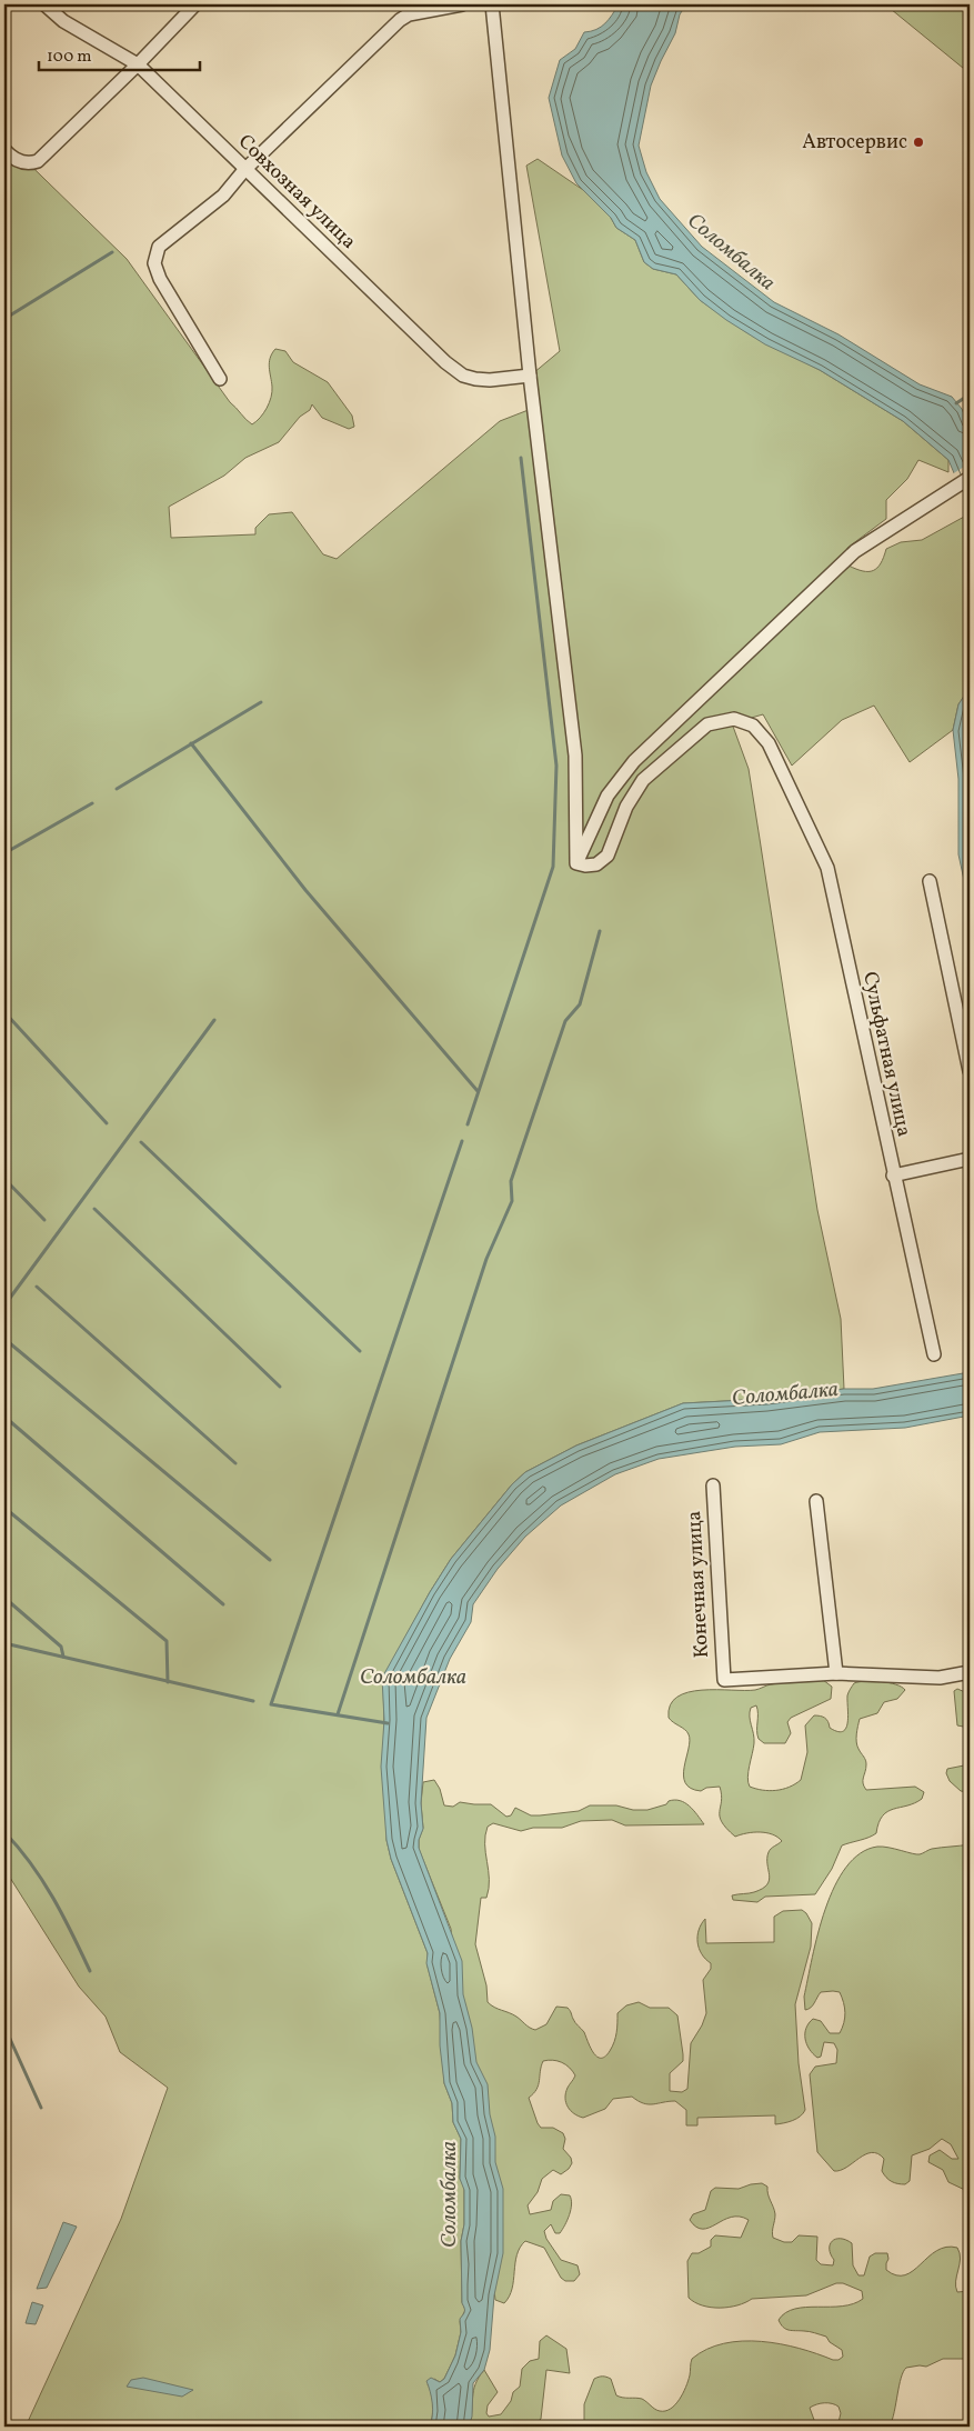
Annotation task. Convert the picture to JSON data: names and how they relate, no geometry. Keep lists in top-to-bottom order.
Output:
{
  "streets": {
    "street": ["Совхозная улица", "Сульфатная улица", "Конечная улица"]
  },
  "water": ["Соломбалка"],
  "places": ["Автосервис"],
  "scale_bar": "100 m"
}
